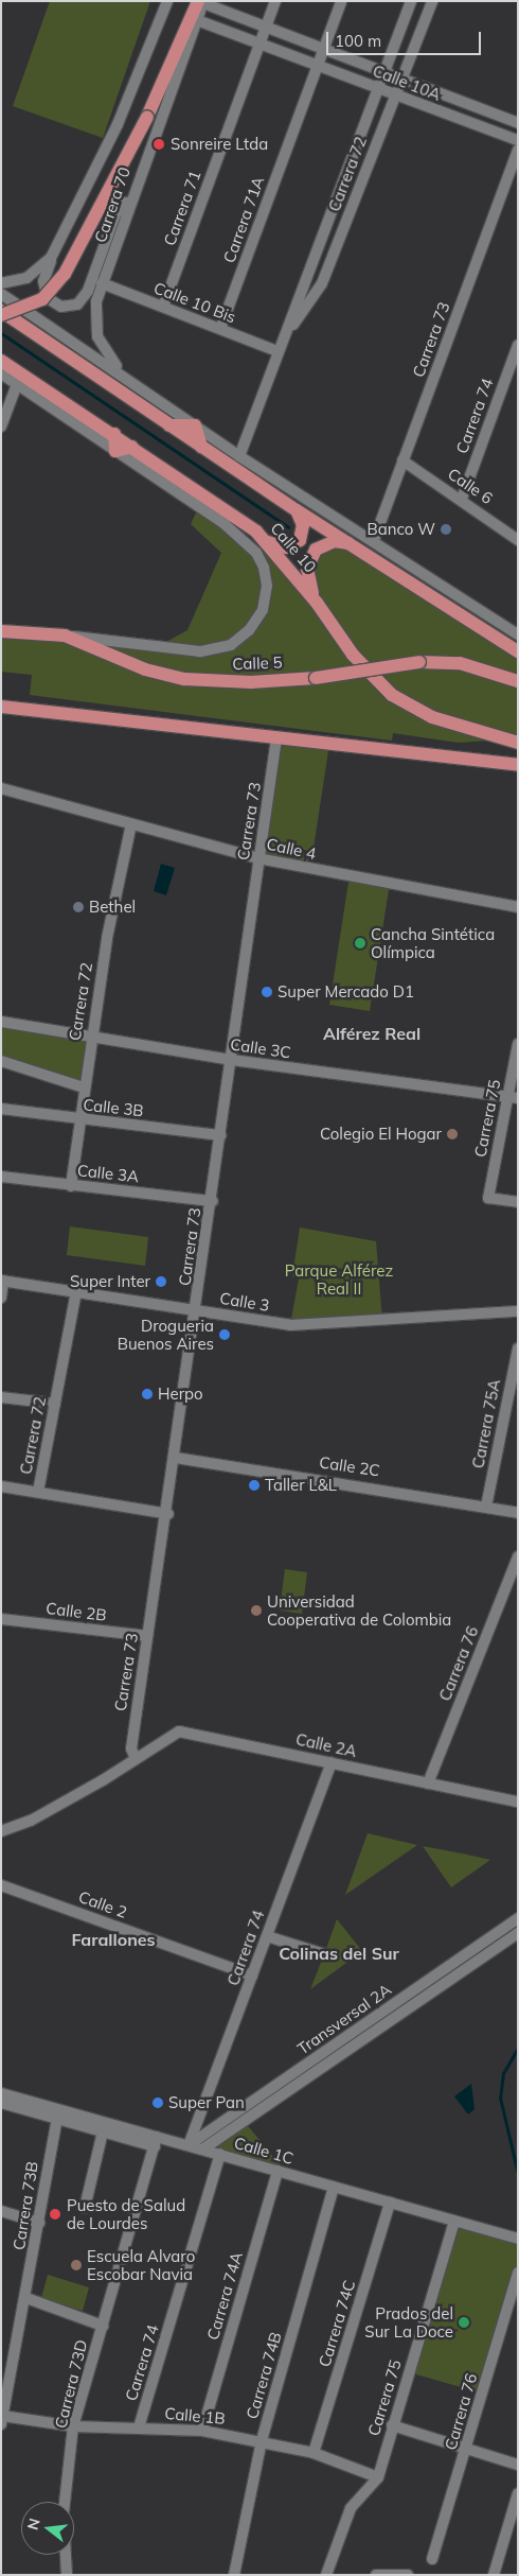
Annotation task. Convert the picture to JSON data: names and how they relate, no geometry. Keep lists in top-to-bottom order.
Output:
{
  "streets": {
    "main road": ["Calle 10", "Calle 5"],
    "street": [
      "Calle 10A",
      "Carrera 72",
      "Carrera 70",
      "Carrera 71",
      "Carrera 71A",
      "Calle 10 Bis",
      "Carrera 73",
      "Carrera 74",
      "Calle 6",
      "Calle 4",
      "Calle 3C",
      "Calle 3B",
      "Carrera 75",
      "Calle 3A",
      "Calle 3",
      "Carrera 75A",
      "Calle 2C",
      "Calle 2B",
      "Carrera 76",
      "Calle 2A",
      "Calle 2",
      "Transversal 2A",
      "Calle 1C",
      "Carrera 73B",
      "Carrera 74A",
      "Carrera 74C",
      "Carrera 74B",
      "Carrera 73D",
      "Calle 1B"
    ]
  },
  "crossings": [
    ["Calle 10A", "Carrera 72"],
    ["Calle 10A", "Carrera 70"],
    ["Calle 10A", "Carrera 71"],
    ["Calle 10A", "Carrera 71A"],
    ["Carrera 72", "Calle 10 Bis"],
    ["Carrera 72", "Calle 4"],
    ["Carrera 72", "Calle 3C"],
    ["Carrera 72", "Calle 3B"],
    ["Carrera 72", "Calle 3A"],
    ["Carrera 72", "Calle 3"],
    ["Carrera 70", "Calle 10 Bis"],
    ["Carrera 71", "Calle 10 Bis"],
    ["Carrera 71A", "Calle 10 Bis"],
    ["Carrera 73", "Calle 6"],
    ["Carrera 73", "Calle 4"],
    ["Carrera 73", "Calle 3C"],
    ["Carrera 73", "Calle 3B"],
    ["Carrera 73", "Calle 3A"],
    ["Carrera 73", "Calle 3"],
    ["Carrera 73", "Calle 2C"],
    ["Carrera 73", "Calle 2B"],
    ["Carrera 73", "Calle 2A"],
    ["Carrera 74", "Calle 6"],
    ["Carrera 74", "Calle 2A"],
    ["Carrera 74", "Calle 2"],
    ["Carrera 74", "Transversal 2A"],
    ["Carrera 74", "Calle 1C"],
    ["Carrera 74", "Calle 1B"],
    ["Calle 10", "Calle 5"],
    ["Calle 3C", "Carrera 75"],
    ["Carrera 75", "Calle 1C"],
    ["Carrera 75", "Calle 1B"],
    ["Carrera 75A", "Calle 2C"],
    ["Carrera 76", "Calle 2A"],
    ["Transversal 2A", "Calle 1C"],
    ["Calle 1C", "Carrera 74A"],
    ["Calle 1C", "Carrera 74C"],
    ["Calle 1C", "Carrera 74B"],
    ["Calle 1C", "Carrera 73D"],
    ["Carrera 73B", "Carrera 73D"],
    ["Carrera 73B", "Calle 1B"],
    ["Carrera 74A", "Calle 1B"],
    ["Carrera 74C", "Calle 1B"],
    ["Carrera 74B", "Calle 1B"],
    ["Carrera 73D", "Calle 1B"]
  ],
  "districts": ["Alférez Real", "Farallones", "Colinas del Sur"],
  "parks": ["Parque Alférez Real II"],
  "places": [
    "Sonreire Ltda",
    "Banco W",
    "Bethel",
    "Cancha Sintética Olímpica",
    "Super Mercado D1",
    "Colegio El Hogar",
    "Super Inter",
    "Drogueria Buenos Aires",
    "Herpo",
    "Taller L&L",
    "Universidad Cooperativa de Colombia",
    "Super Pan",
    "Puesto de Salud de Lourdes",
    "Escuela Alvaro Escobar Navia",
    "Prados del Sur La Doce"
  ],
  "scale_bar": "100 m",
  "north": "left"
}
